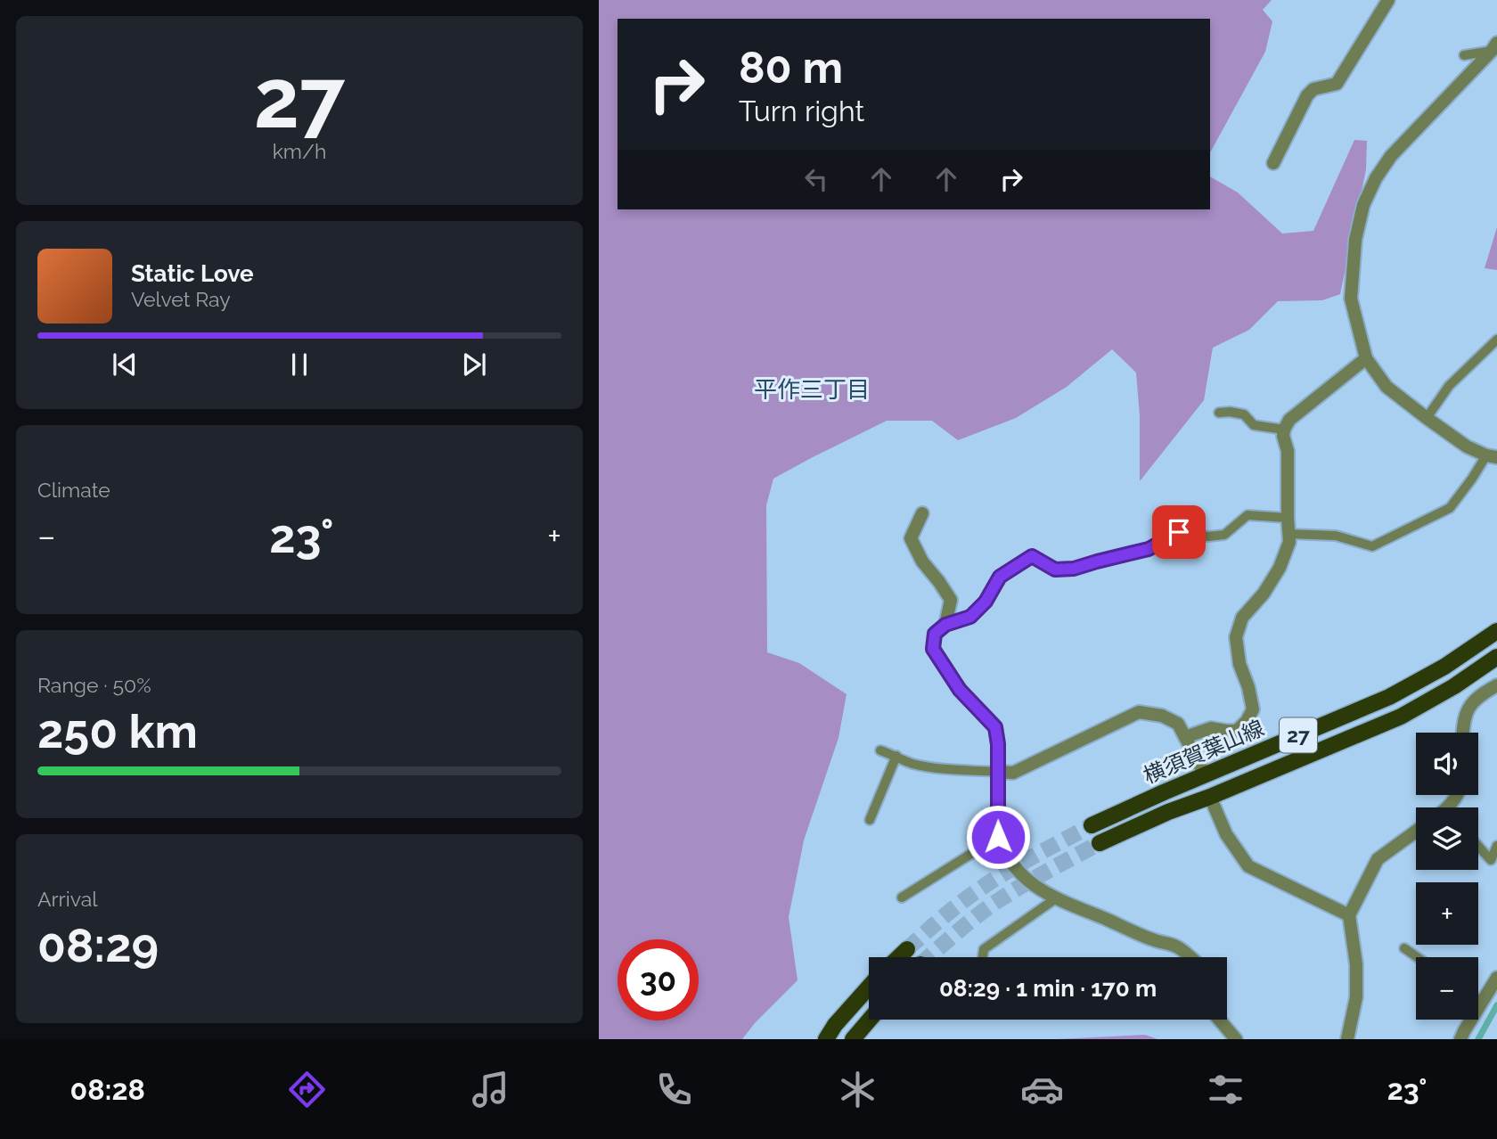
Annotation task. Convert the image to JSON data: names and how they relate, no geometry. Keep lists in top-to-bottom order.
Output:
{
  "streets": {
    "main road": ["27", "横須賀葉山線"]
  },
  "districts": ["平作三丁目"],
  "page": {
    "tile": [
      ["27", "km/h"],
      "Climate",
      ["Range · 50%", "250 km"],
      ["Arrival", "08:29"]
    ],
    "turn": ["80 m", "Turn right"],
    "song": ["Static Love", "Velvet Ray"],
    "heat": ["−", "23°", "+"],
    "map_buttons": ["+", "−"],
    "limit": "30",
    "trip": "08:29 · 1 min · 170 m",
    "tabs": ["08:28", "23°"]
  }
}
